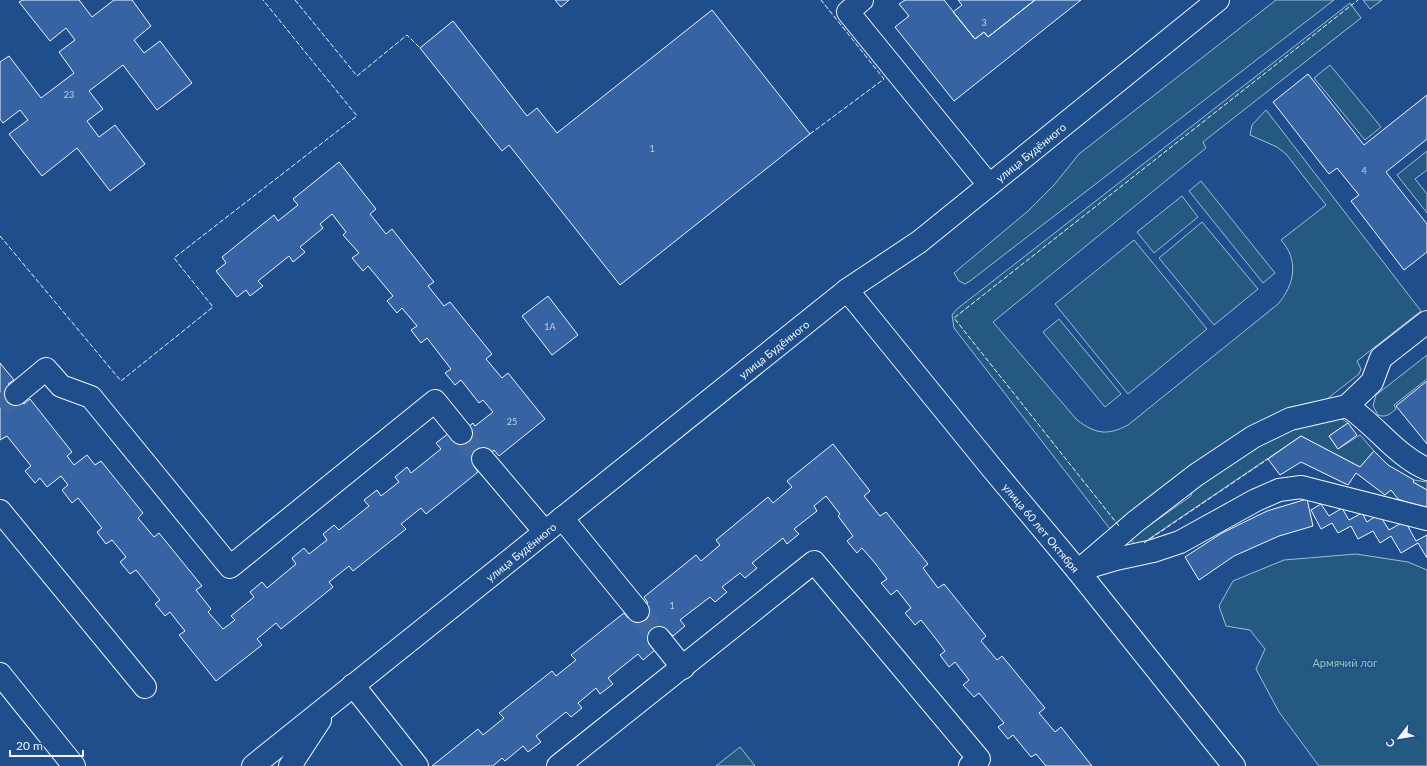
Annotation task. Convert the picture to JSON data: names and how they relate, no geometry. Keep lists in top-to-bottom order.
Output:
{
  "streets": {
    "street": ["улица Будённого", "улица 60 лет Октября"]
  },
  "crossings": [
    ["улица Будённого", "улица 60 лет Октября"]
  ],
  "parks": ["Армячий лог"],
  "house_numbers": [
    "3",
    "23",
    "1",
    "4",
    "1А",
    "25",
    "1"
  ],
  "scale_bar": "20 m",
  "north": "bottom left"
}
